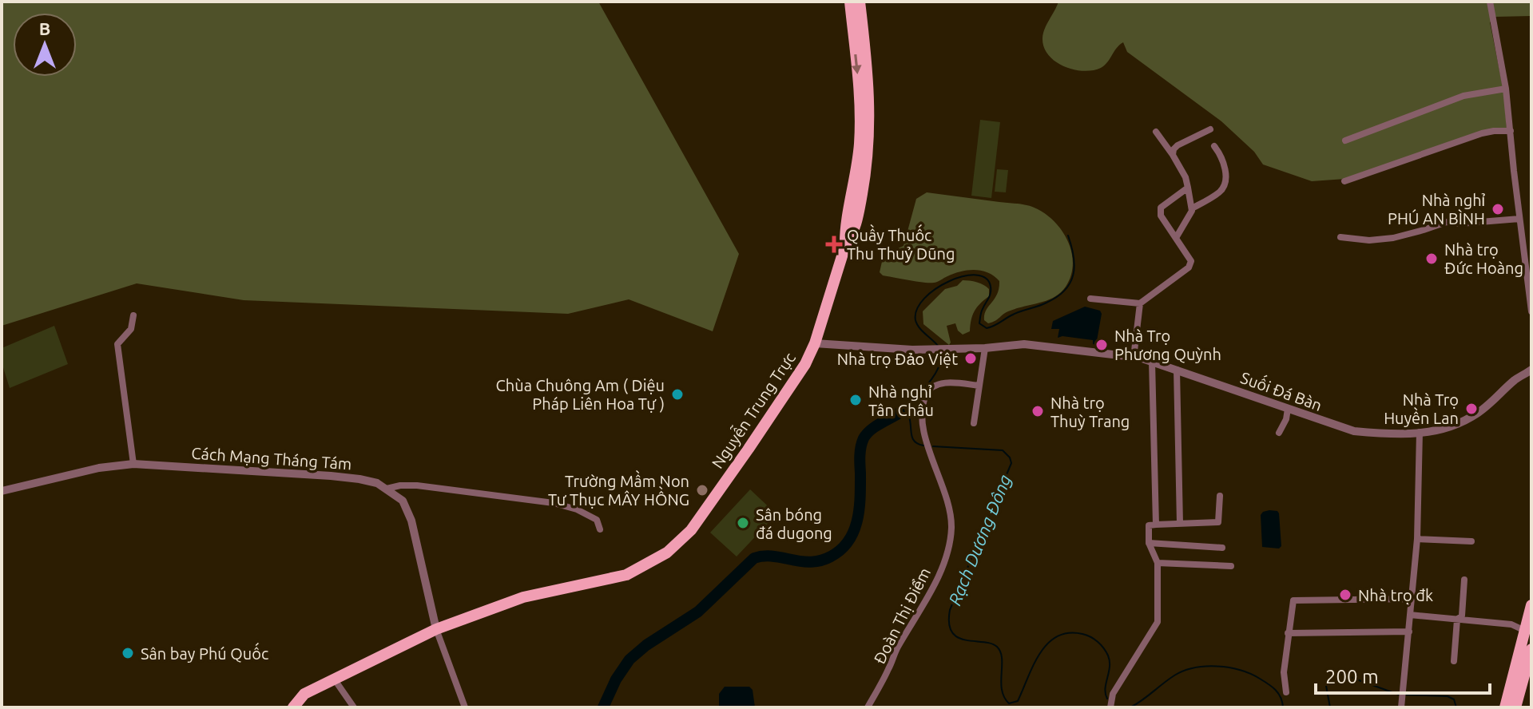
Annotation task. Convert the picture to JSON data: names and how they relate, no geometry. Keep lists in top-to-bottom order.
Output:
{
  "streets": {
    "main road": ["Nguyễn Trung Trực"],
    "street": ["Suối Đá Bàn", "Cách Mạng Tháng Tám", "Đoàn Thị Điểm"]
  },
  "crossings": [
    ["Suối Đá Bàn", "Nguyễn Trung Trực"],
    ["Nguyễn Trung Trực", "Cách Mạng Tháng Tám"]
  ],
  "water": ["Rạch Dương Đông"],
  "places": {
    "other": [
      "Nhà nghỉ PHÚ AN BÌNH",
      "Nhà trọ Đức Hoàng",
      "Nhà Trọ Phương Quỳnh",
      "Nhà trọ Đảo Việt",
      "Chùa Chuông Am ( Diệu Pháp Liên Hoa Tự )",
      "Nhà nghỉ Tân Châu",
      "Nhà Trọ Huyền Lan",
      "Nhà trọ Thuỳ Trang",
      "Trường Mầm Non Tư Thục MÂY HỒNG",
      "Sân bóng đá dugong",
      "Nhà trọ đk",
      "Sân bay Phú Quốc"
    ],
    "health": ["Quầy Thuốc Thu Thuỷ Dũng"]
  },
  "scale_bar": "200 m",
  "north": "top"
}
